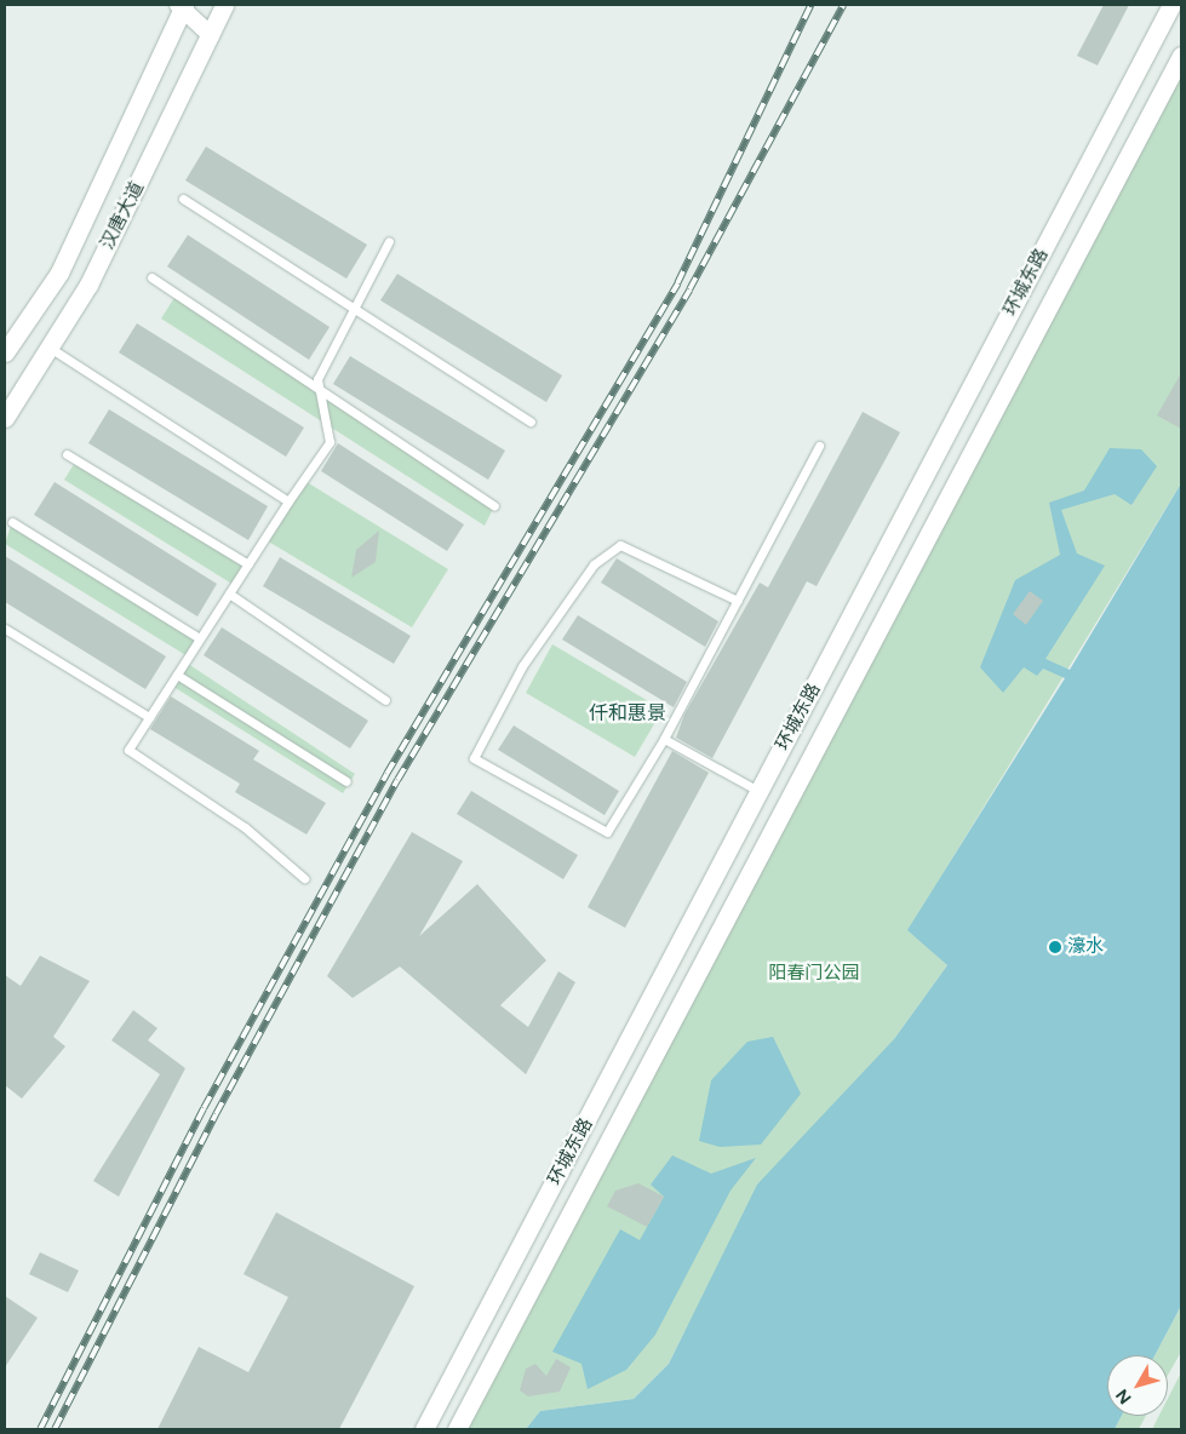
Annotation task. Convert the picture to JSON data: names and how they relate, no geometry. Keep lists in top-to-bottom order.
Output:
{
  "streets": {
    "main road": ["汉唐大道", "环城东路"]
  },
  "districts": ["仟和惠景"],
  "parks": ["阳春门公园"],
  "places": ["濠水"],
  "north": "bottom left"
}
